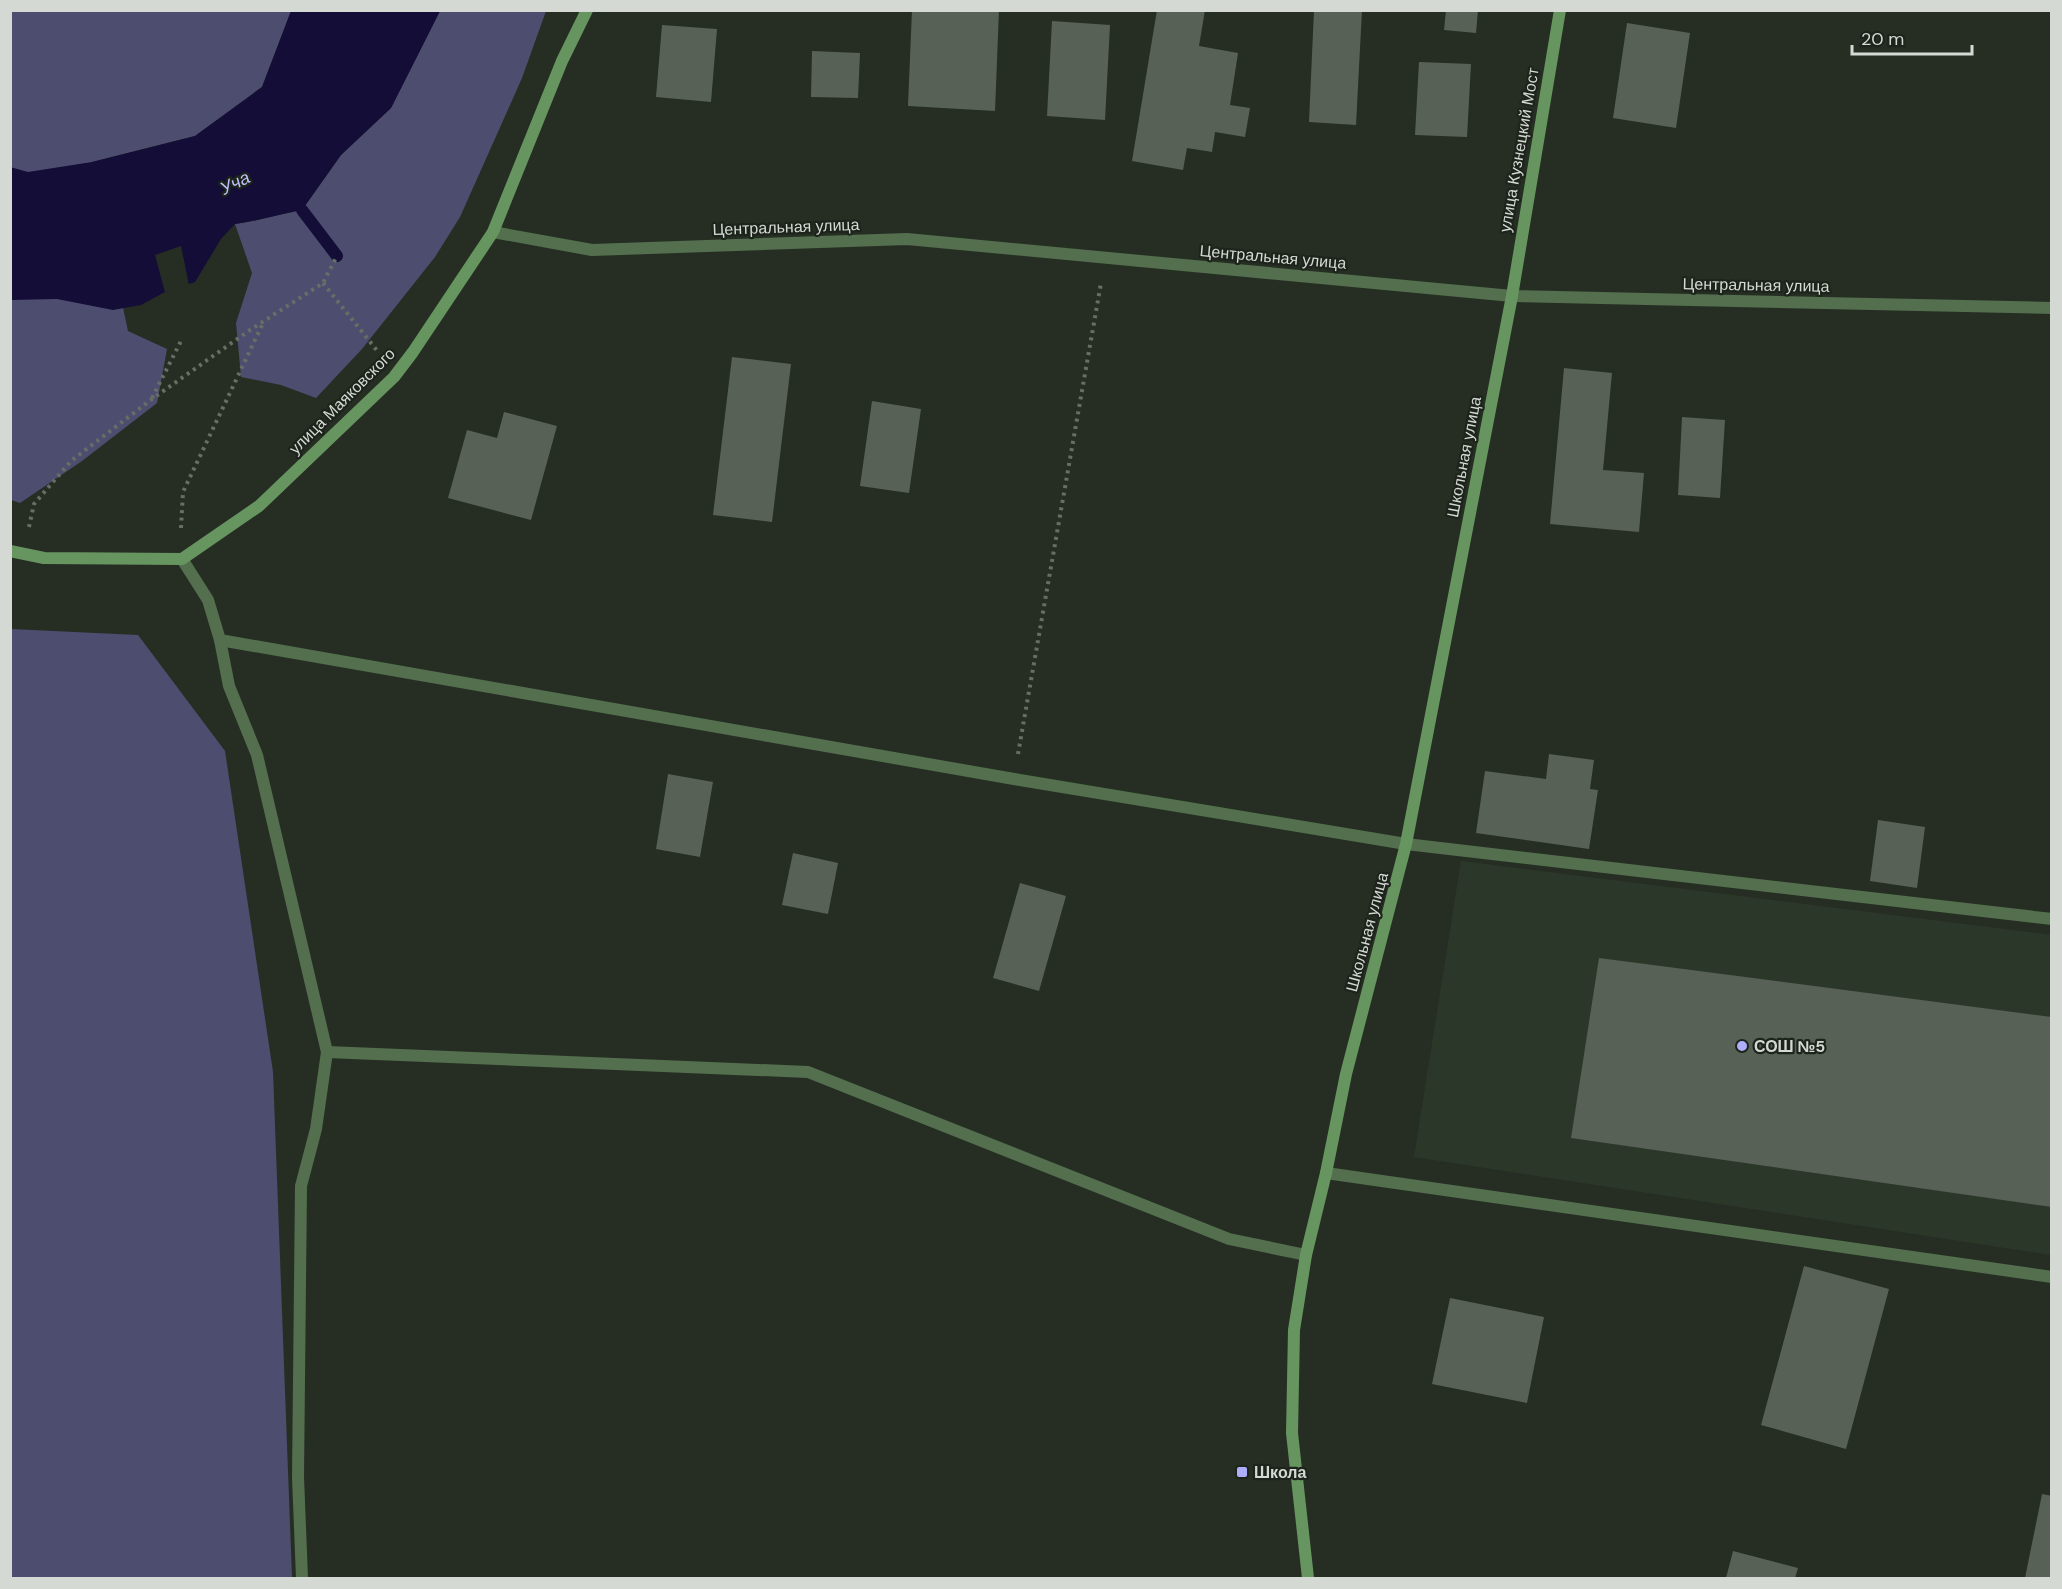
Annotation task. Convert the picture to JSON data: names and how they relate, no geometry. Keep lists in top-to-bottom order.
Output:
{
  "streets": {
    "street": [
      "улица Кузнецкий Мост",
      "Центральная улица",
      "улица Маяковского",
      "Школьная улица"
    ]
  },
  "crossings": [
    ["улица Кузнецкий Мост", "Центральная улица"],
    ["улица Кузнецкий Мост", "Школьная улица"],
    ["Центральная улица", "улица Маяковского"],
    ["Центральная улица", "Школьная улица"]
  ],
  "water": ["Уча"],
  "places": {
    "other": ["СОШ №5"],
    "transit": ["Школа"]
  },
  "scale_bar": "20 m"
}
